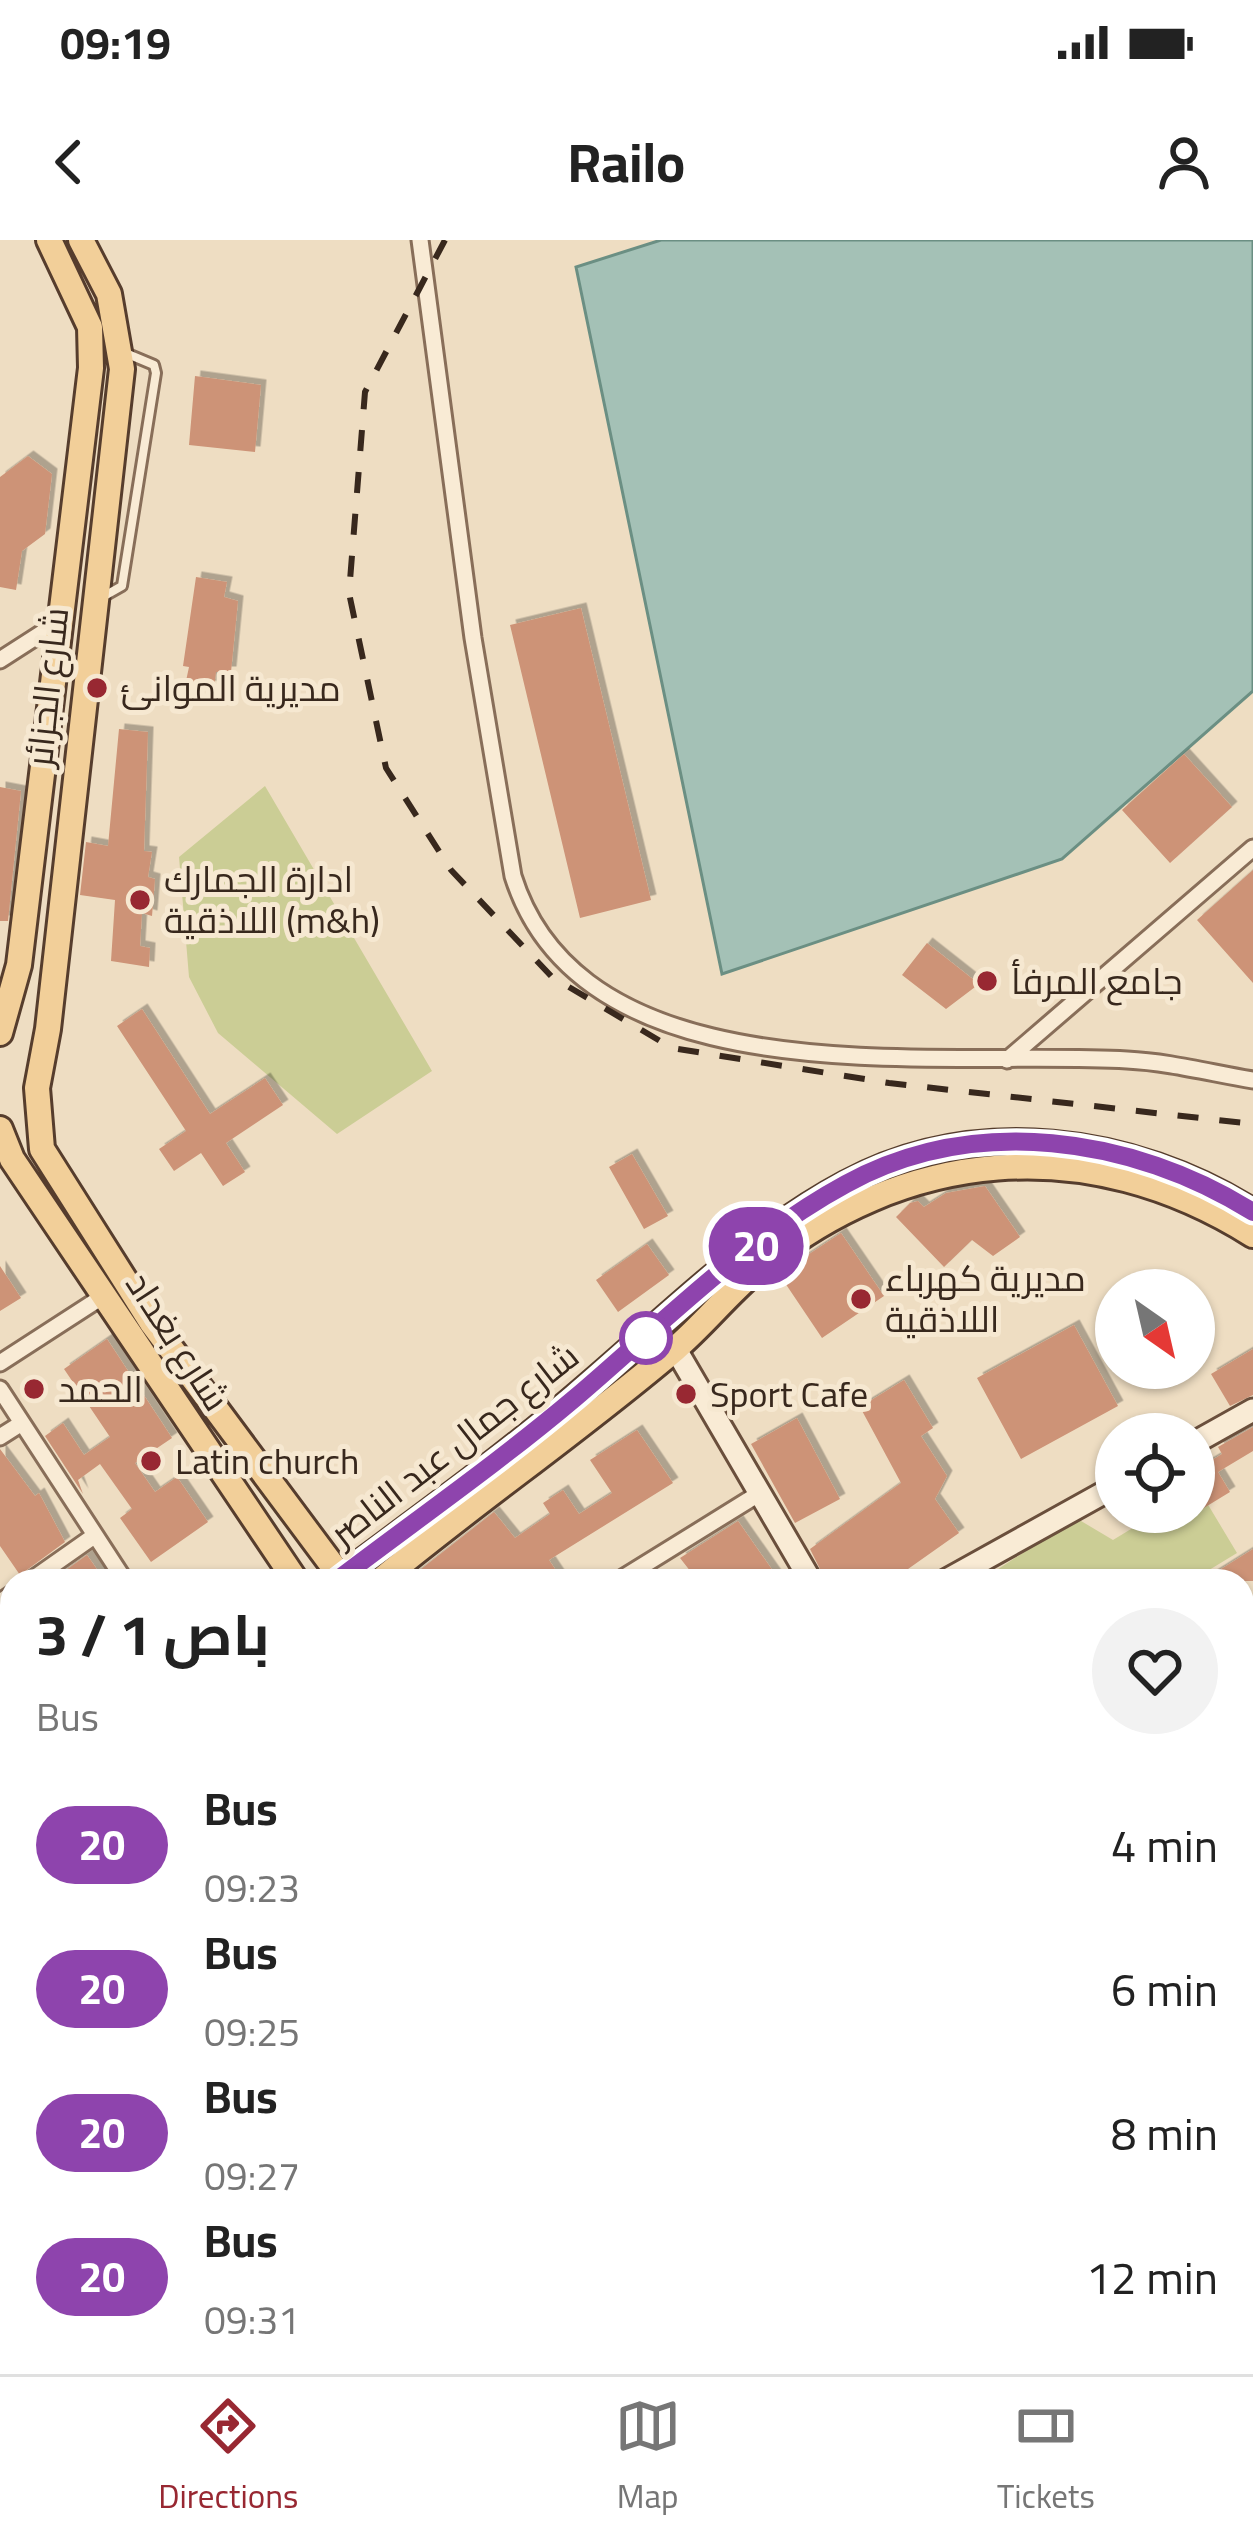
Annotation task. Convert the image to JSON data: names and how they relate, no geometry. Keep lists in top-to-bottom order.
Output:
{
  "streets": {
    "main road": ["شارع الجزائر", "شارع بغداد", "شارع جمال عبد الناصر"]
  },
  "crossings": [
    ["شارع الجزائر", "شارع بغداد"]
  ],
  "places": [
    "مديرية الموانئ",
    "ادارة الجمارك اللاذقية (m&h)",
    "جامع المرفأ",
    "مديرية كهرباء اللاذقية",
    "الحمد",
    "Sport Cafe",
    "Latin church"
  ],
  "lines": ["bus line 20"],
  "north": "bottom right",
  "page": {
    "status": "09:19",
    "header": "Railo",
    "on_map": "20",
    "heading": ["باص 1 / 3", "Bus"],
    "list": [
      {
        "mark": "20",
        "name": "Bus",
        "note": "09:23",
        "value": "4 min"
      },
      {
        "mark": "20",
        "name": "Bus",
        "note": "09:25",
        "value": "6 min"
      },
      {
        "mark": "20",
        "name": "Bus",
        "note": "09:27",
        "value": "8 min"
      },
      {
        "mark": "20",
        "name": "Bus",
        "note": "09:31",
        "value": "12 min"
      }
    ],
    "tabs": ["Directions", "Map", "Tickets"]
  }
}
